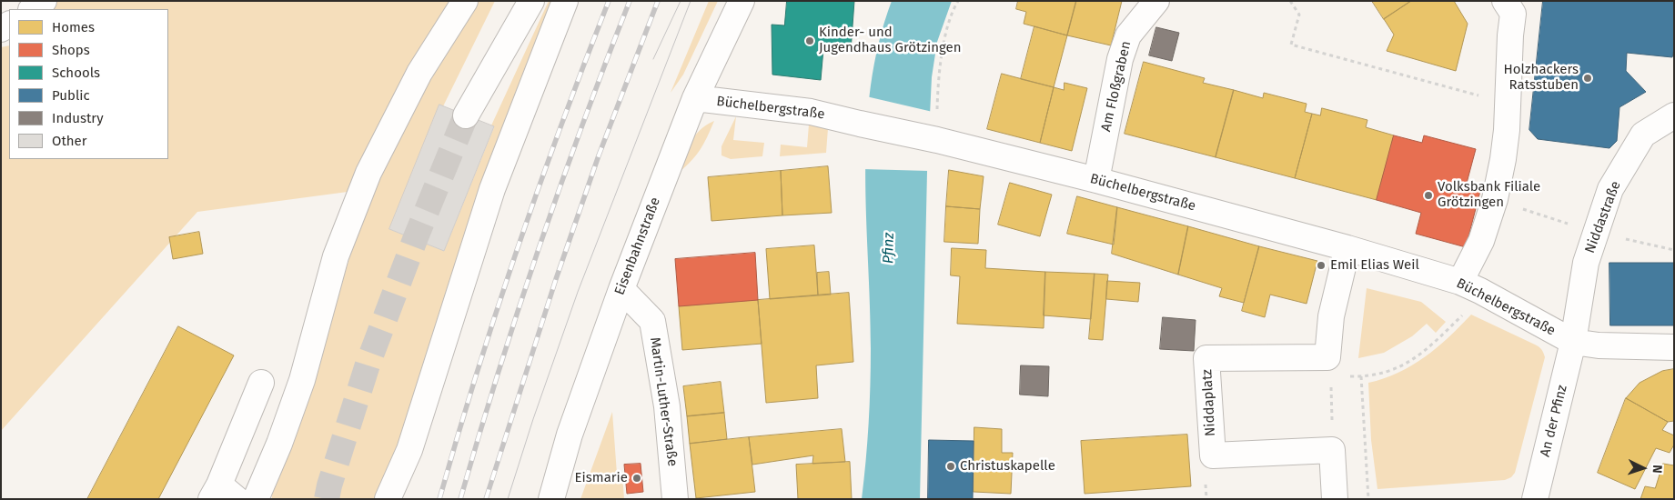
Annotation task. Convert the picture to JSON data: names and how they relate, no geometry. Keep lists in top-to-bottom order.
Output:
{
  "streets": {
    "main road": [
      "Am Floßgraben",
      "Büchelbergstraße",
      "Niddastraße",
      "Eisenbahnstraße",
      "Martin-Luther-Straße",
      "Niddaplatz",
      "An der Pfinz"
    ]
  },
  "crossings": [
    ["Am Floßgraben", "Büchelbergstraße"],
    ["Büchelbergstraße", "Niddastraße"],
    ["Büchelbergstraße", "Eisenbahnstraße"],
    ["Büchelbergstraße", "An der Pfinz"],
    ["Niddastraße", "An der Pfinz"],
    ["Eisenbahnstraße", "Martin-Luther-Straße"]
  ],
  "water": ["Pfinz"],
  "places": [
    "Kinder- und Jugendhaus Grötzingen",
    "Holzhackers Ratsstuben",
    "Volksbank Filiale Grötzingen",
    "Emil Elias Weil",
    "Christuskapelle",
    "Eismarie"
  ],
  "legend": [
    "Homes",
    "Shops",
    "Schools",
    "Public",
    "Industry",
    "Other"
  ],
  "north": "right"
}
